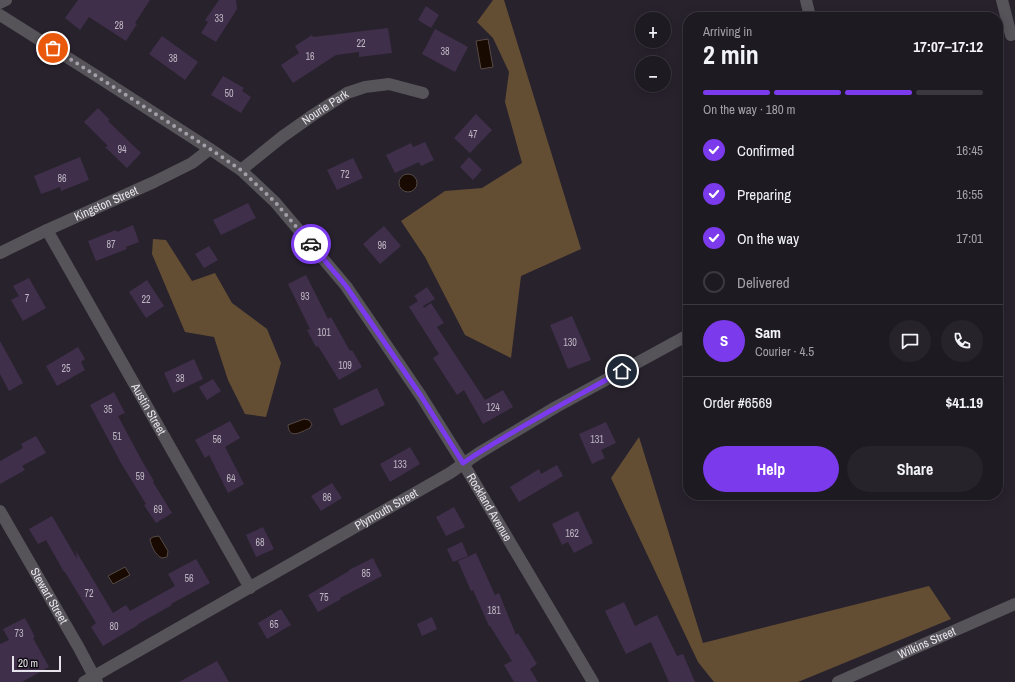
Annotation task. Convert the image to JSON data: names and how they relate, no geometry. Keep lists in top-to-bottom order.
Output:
{
  "streets": {
    "street": [
      "Nourie Park",
      "Kingston Street",
      "Austin Street",
      "Rockland Avenue",
      "Plymouth Street",
      "Stewart Street",
      "Wilkins Street"
    ]
  },
  "crossings": [
    ["Nourie Park", "Rockland Avenue"],
    ["Kingston Street", "Austin Street"],
    ["Kingston Street", "Rockland Avenue"],
    ["Austin Street", "Plymouth Street"],
    ["Rockland Avenue", "Plymouth Street"],
    ["Plymouth Street", "Stewart Street"]
  ],
  "house_numbers": [
    "33",
    "28",
    "22",
    "38",
    "16",
    "38",
    "50",
    "47",
    "94",
    "72",
    "86",
    "87",
    "96",
    "93",
    "7",
    "22",
    "101",
    "130",
    "109",
    "25",
    "38",
    "124",
    "35",
    "51",
    "56",
    "131",
    "133",
    "59",
    "64",
    "86",
    "69",
    "162",
    "68",
    "85",
    "56",
    "72",
    "75",
    "181",
    "65",
    "80",
    "73"
  ],
  "scale_bar": "20 m",
  "page": {
    "map_buttons": ["+", "−"],
    "heading": ["2 min", "Arriving in", "17:07–17:12"],
    "panel": [
      "Sam",
      "Courier · 4.5",
      "Order #6569",
      "$41.19"
    ],
    "bar": "On the way · 180 m",
    "list": [
      ["Confirmed", "16:45"],
      ["Preparing", "16:55"],
      ["On the way", "17:01"],
      "Delivered"
    ],
    "round": "S",
    "buttons": ["Help", "Share"],
    "scale": "20 m"
  }
}
